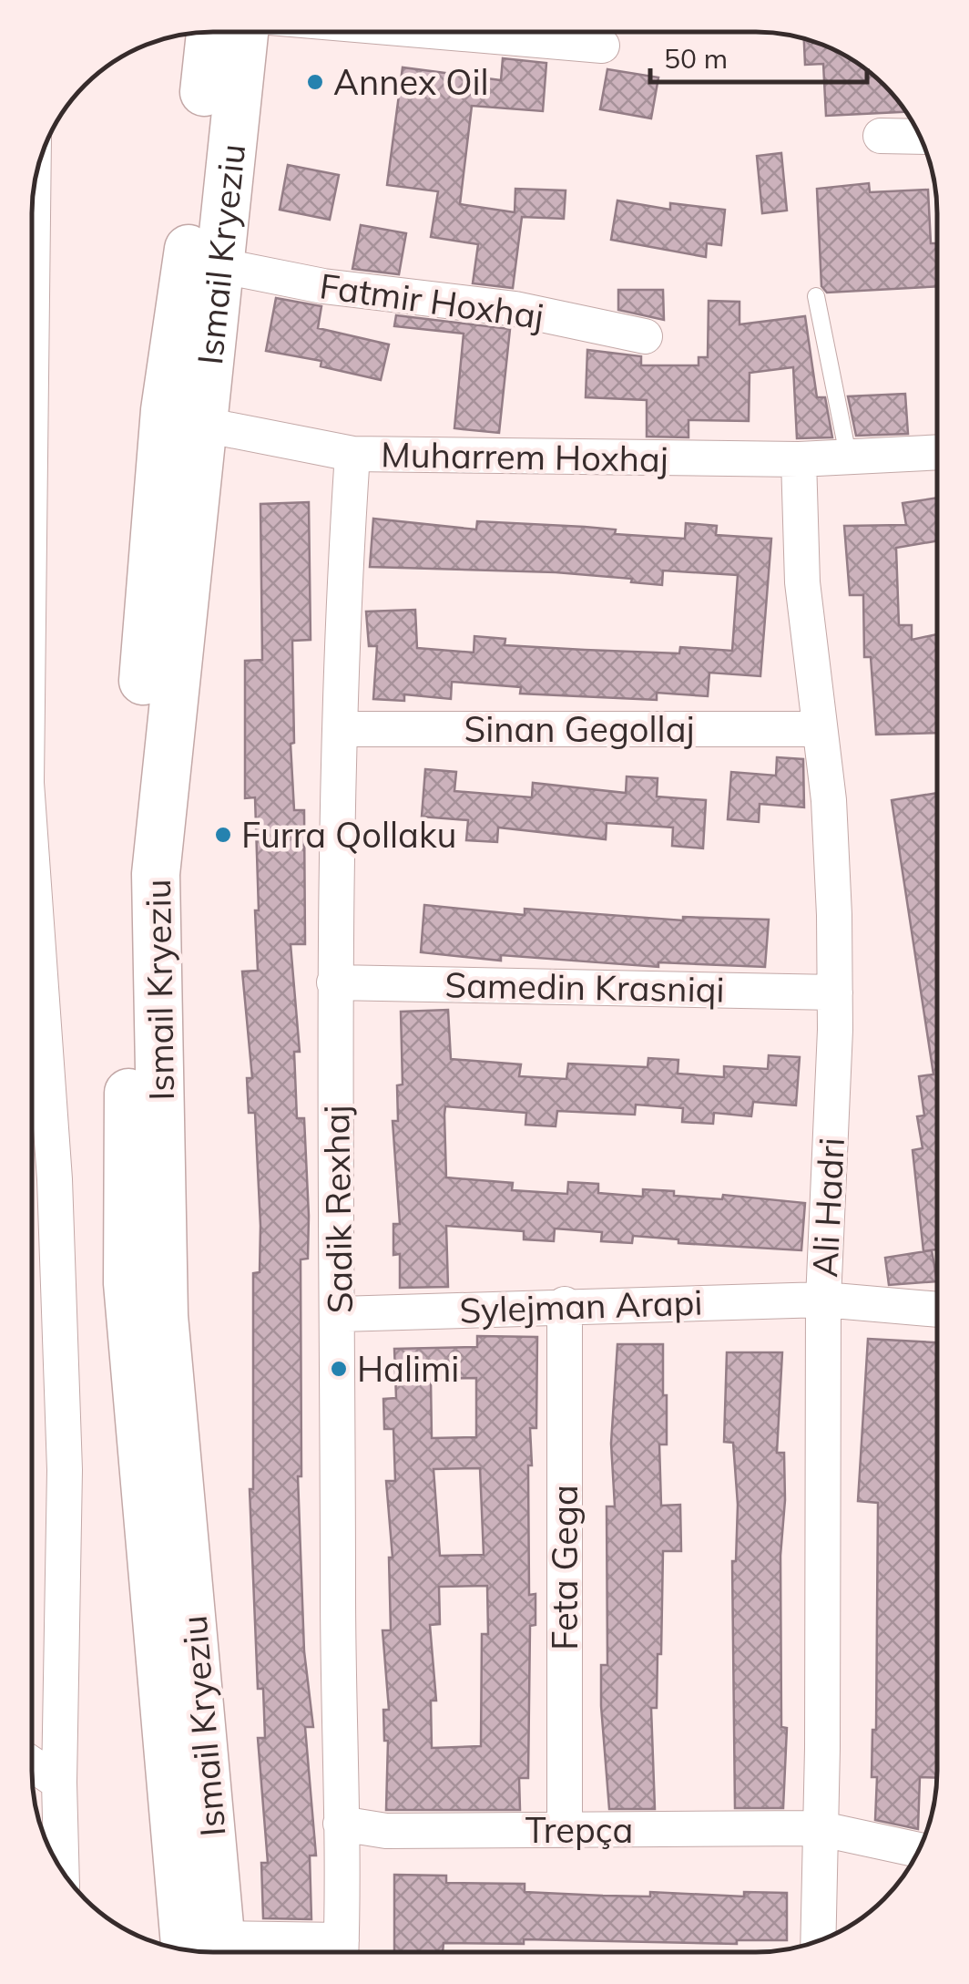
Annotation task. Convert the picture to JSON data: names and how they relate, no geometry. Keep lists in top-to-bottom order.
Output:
{
  "streets": {
    "main road": ["Ismail Kryeziu"],
    "street": [
      "Fatmir Hoxhaj",
      "Muharrem Hoxhaj",
      "Sinan Gegollaj",
      "Samedin Krasniqi",
      "Ali Hadri",
      "Sadik Rexhaj",
      "Sylejman Arapi",
      "Feta Gega",
      "Trepça"
    ]
  },
  "crossings": [
    ["Ismail Kryeziu", "Fatmir Hoxhaj"],
    ["Ismail Kryeziu", "Muharrem Hoxhaj"],
    ["Muharrem Hoxhaj", "Ali Hadri"],
    ["Muharrem Hoxhaj", "Sadik Rexhaj"],
    ["Sinan Gegollaj", "Ali Hadri"],
    ["Sinan Gegollaj", "Sadik Rexhaj"],
    ["Samedin Krasniqi", "Ali Hadri"],
    ["Samedin Krasniqi", "Sadik Rexhaj"],
    ["Ali Hadri", "Sylejman Arapi"],
    ["Ali Hadri", "Trepça"],
    ["Sadik Rexhaj", "Sylejman Arapi"],
    ["Sadik Rexhaj", "Trepça"],
    ["Sylejman Arapi", "Feta Gega"],
    ["Feta Gega", "Trepça"]
  ],
  "places": ["Annex Oil", "Furra Qollaku", "Halimi"],
  "scale_bar": "50 m"
}
